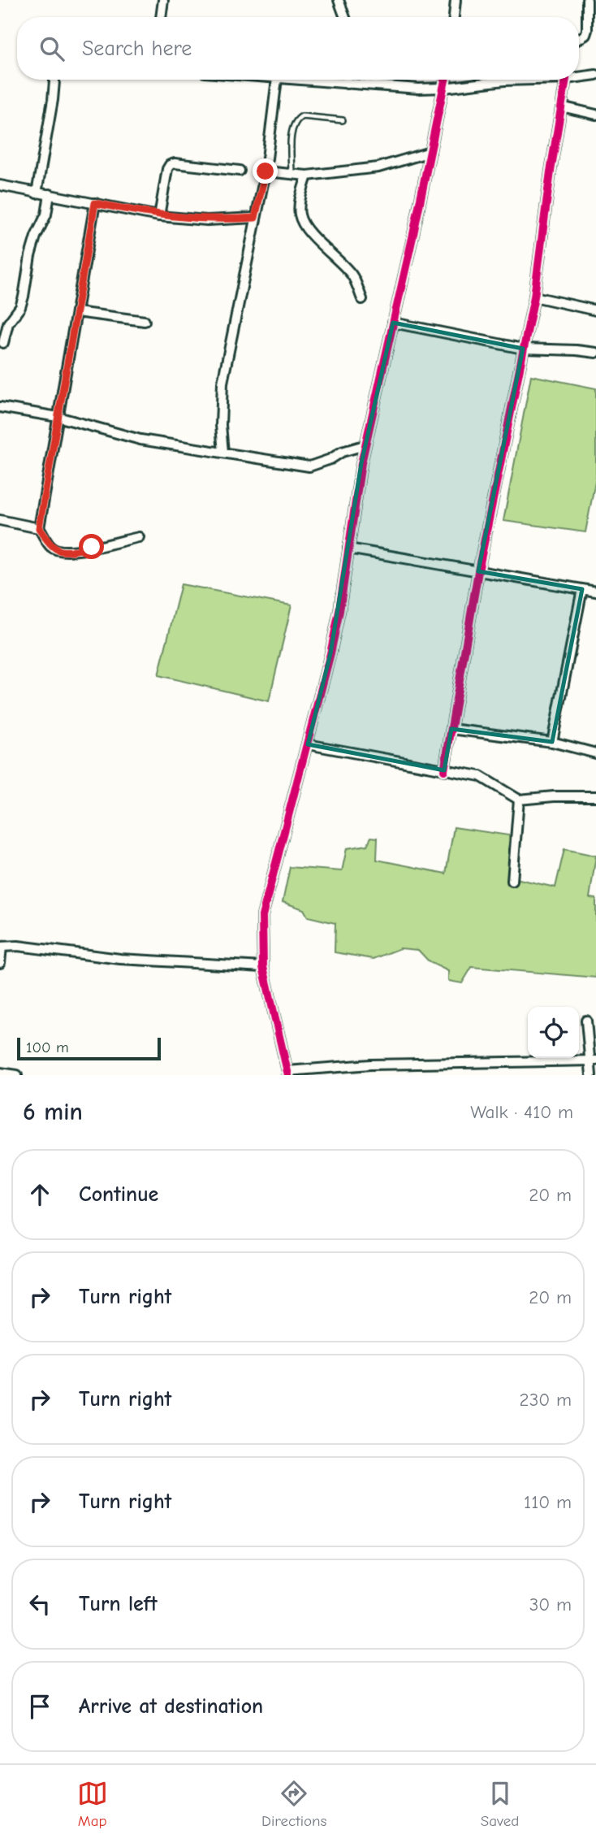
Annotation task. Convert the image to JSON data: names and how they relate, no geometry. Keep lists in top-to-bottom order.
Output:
{
  "scale_bar": "100 m",
  "page": {
    "search": "Search here",
    "scale": "100 m",
    "heading": ["6 min", "Walk · 410 m"],
    "list": [
      ["Continue", "20 m"],
      ["Turn right", "20 m"],
      ["Turn right", "230 m"],
      ["Turn right", "110 m"],
      ["Turn left", "30 m"],
      "Arrive at destination"
    ],
    "nav": ["Map", "Directions", "Saved"]
  }
}
